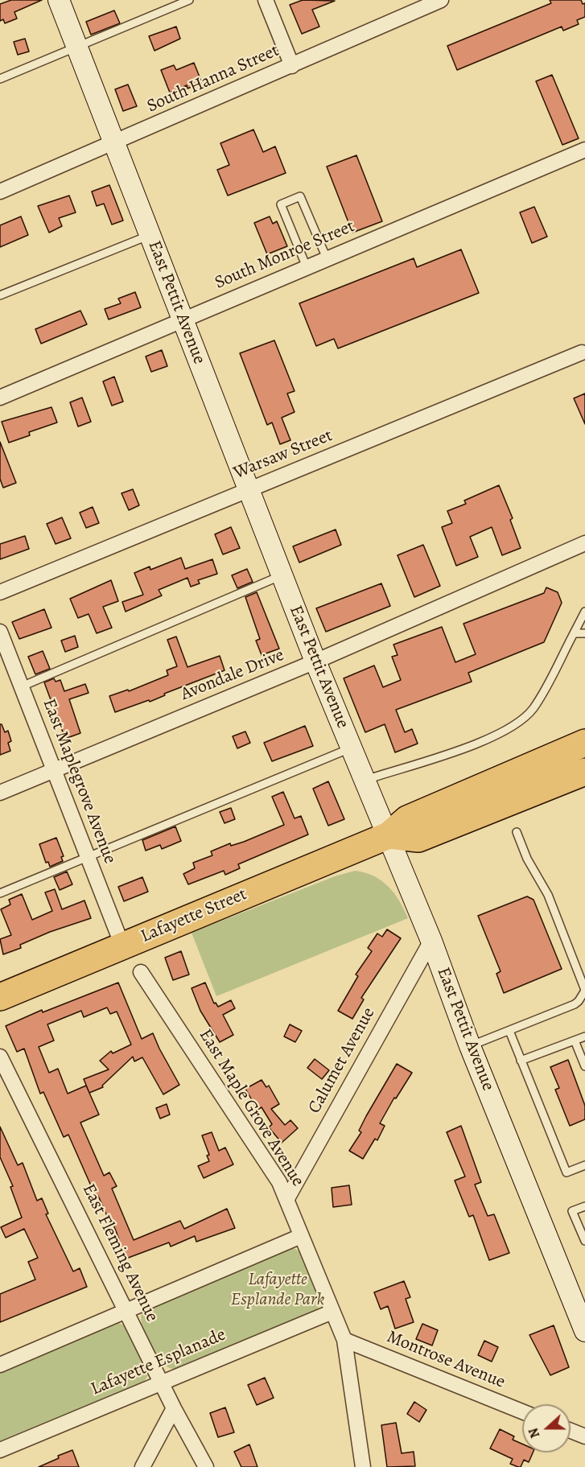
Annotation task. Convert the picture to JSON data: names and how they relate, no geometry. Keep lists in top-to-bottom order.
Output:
{
  "streets": {
    "highway": ["Lafayette Street"],
    "street": [
      "South Hanna Street",
      "South Monroe Street",
      "East Pettit Avenue",
      "Warsaw Street",
      "Avondale Drive",
      "East Maplegrove Avenue",
      "Calumet Avenue",
      "East Maple Grove Avenue",
      "East Fleming Avenue",
      "Montrose Avenue",
      "Lafayette Esplanade"
    ]
  },
  "crossings": [
    ["South Hanna Street", "East Pettit Avenue"],
    ["South Monroe Street", "East Pettit Avenue"],
    ["East Pettit Avenue", "Warsaw Street"],
    ["East Pettit Avenue", "Avondale Drive"],
    ["East Pettit Avenue", "Lafayette Street"],
    ["East Pettit Avenue", "Calumet Avenue"],
    ["Avondale Drive", "East Maplegrove Avenue"],
    ["East Maplegrove Avenue", "Lafayette Street"],
    ["Calumet Avenue", "East Maple Grove Avenue"],
    ["East Maple Grove Avenue", "Montrose Avenue"],
    ["East Maple Grove Avenue", "Lafayette Esplanade"],
    ["East Fleming Avenue", "Lafayette Esplanade"]
  ],
  "parks": ["Lafayette Esplande Park"],
  "north": "left"
}
